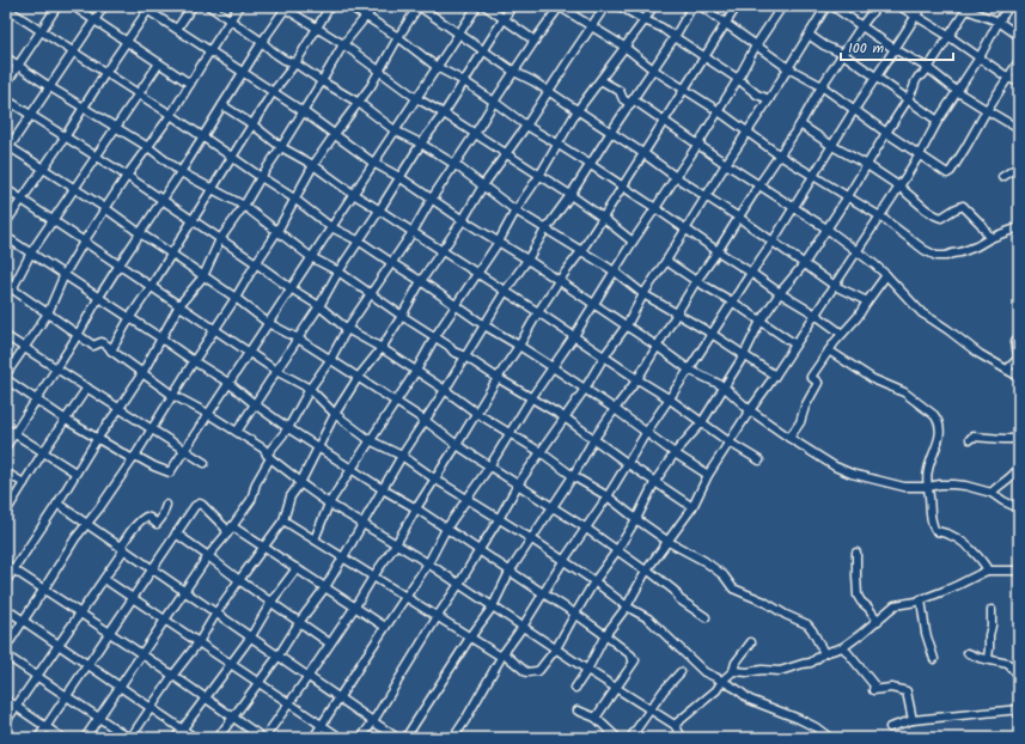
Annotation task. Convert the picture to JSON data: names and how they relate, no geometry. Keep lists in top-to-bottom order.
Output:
{
  "scale_bar": "100 m"
}
